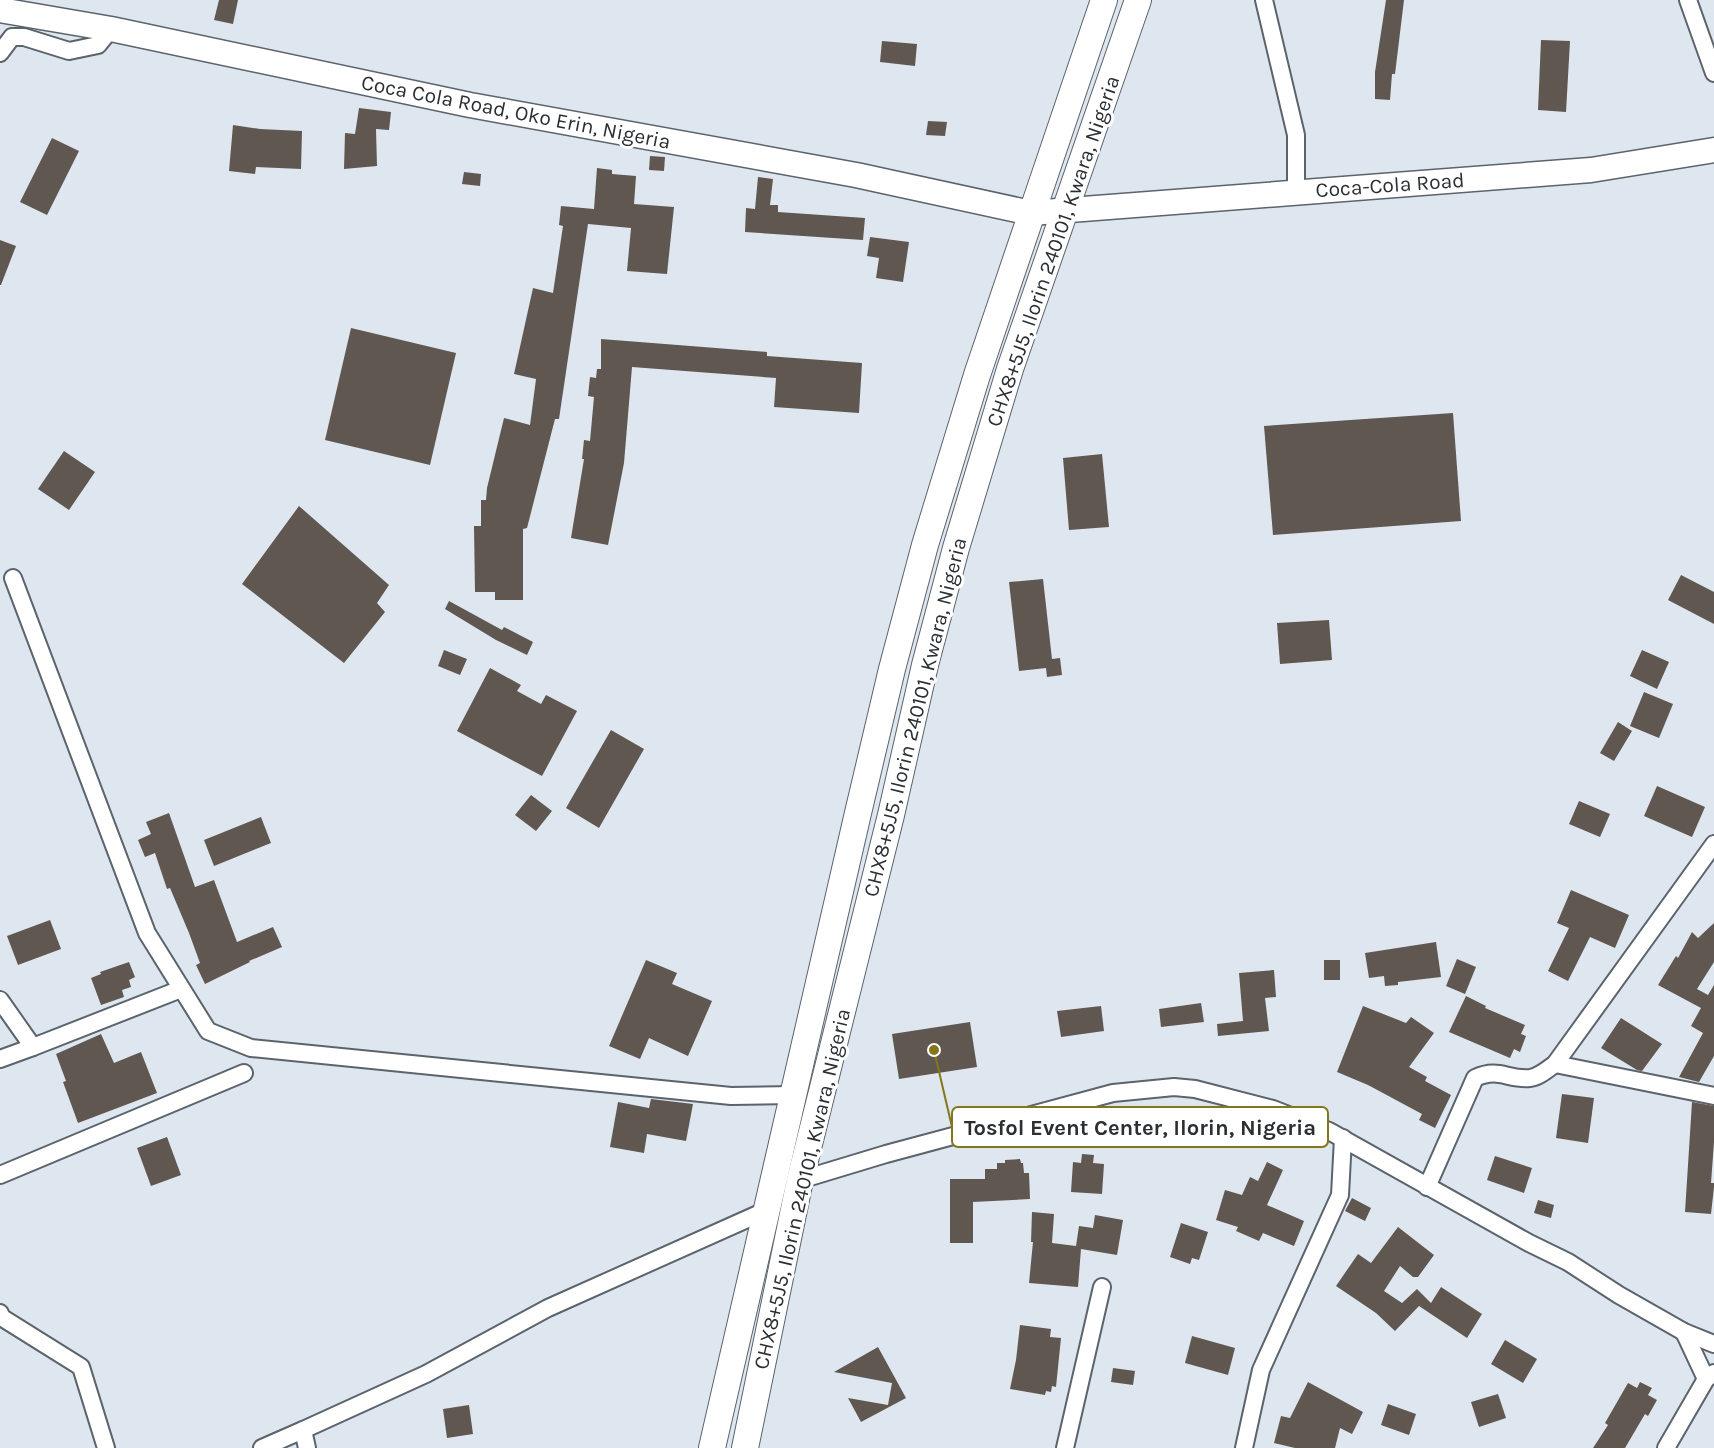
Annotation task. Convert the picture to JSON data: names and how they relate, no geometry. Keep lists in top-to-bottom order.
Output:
{
  "streets": {
    "main road": ["CHX8+5J5, Ilorin 240101, Kwara, Nigeria"],
    "street": ["Coca Cola Road, Oko Erin, Nigeria", "Coca-Cola Road"]
  },
  "crossings": [
    ["Coca Cola Road, Oko Erin, Nigeria", "Coca-Cola Road"],
    ["Coca Cola Road, Oko Erin, Nigeria", "CHX8+5J5, Ilorin 240101, Kwara, Nigeria"],
    ["Coca-Cola Road", "CHX8+5J5, Ilorin 240101, Kwara, Nigeria"]
  ],
  "places": ["Tosfol Event Center, Ilorin, Nigeria"]
}
